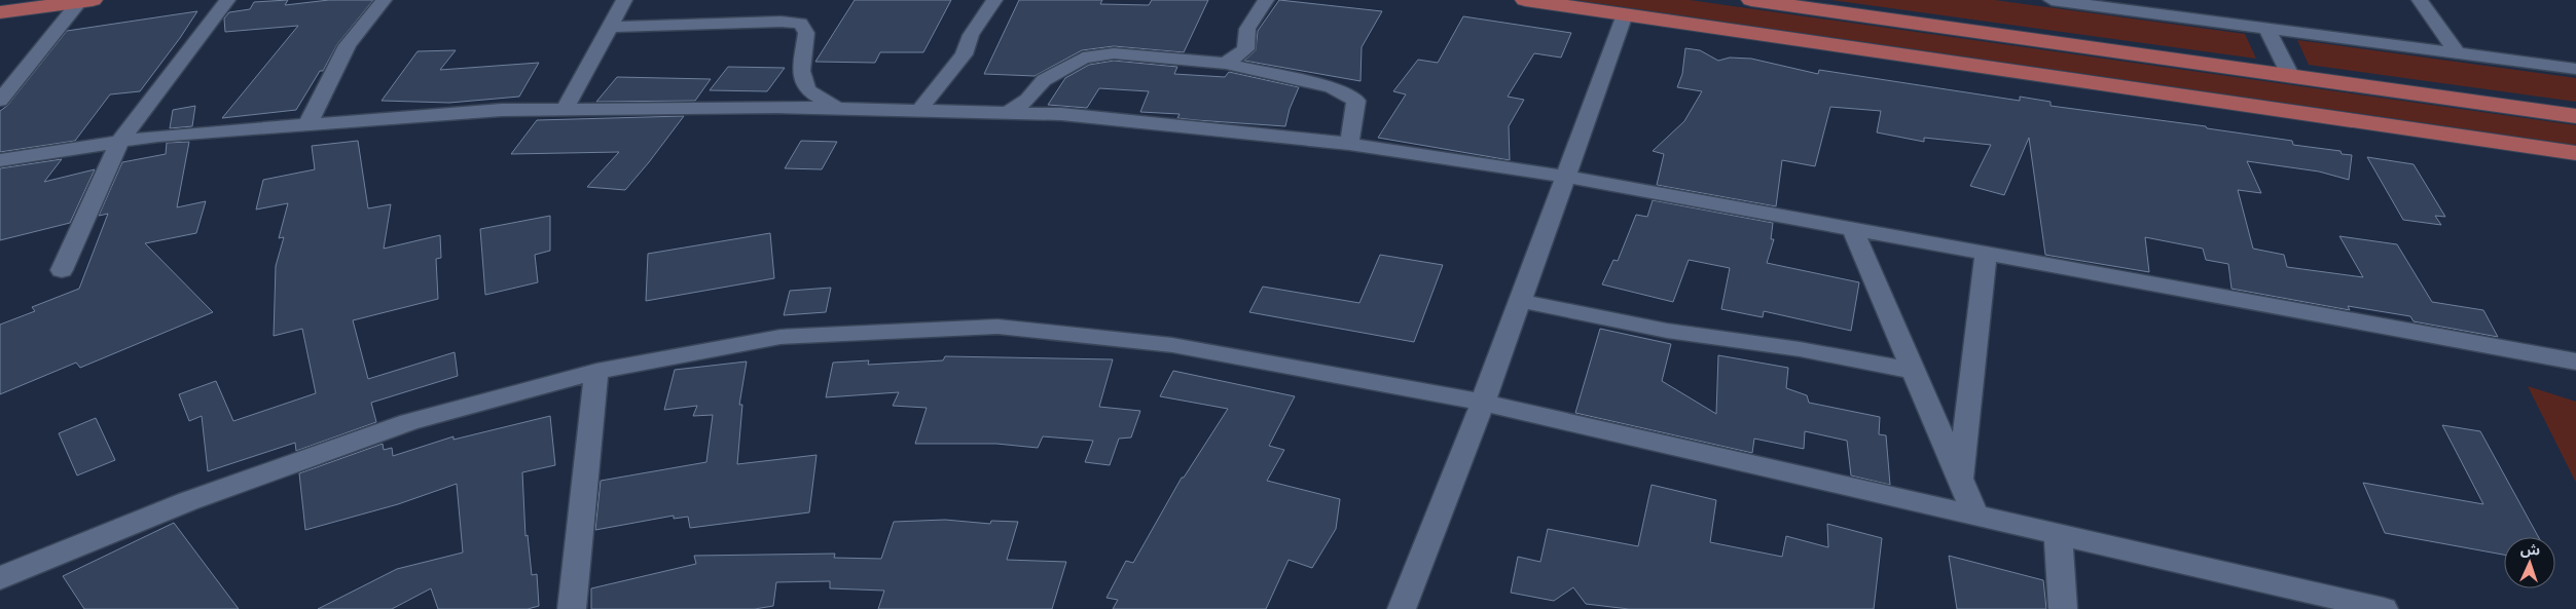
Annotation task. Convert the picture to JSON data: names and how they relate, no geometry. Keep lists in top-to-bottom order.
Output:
{
  "north": "top"
}
